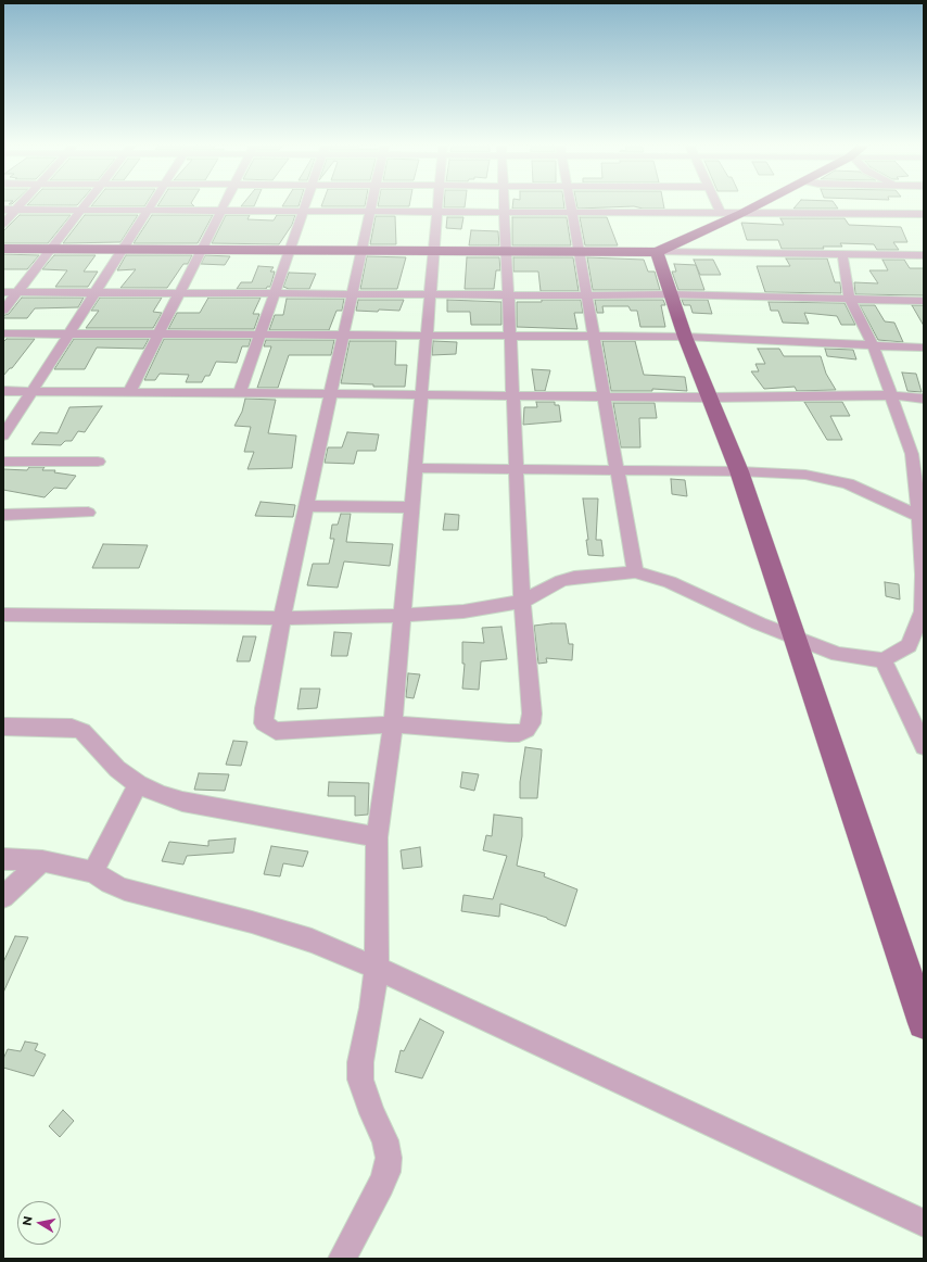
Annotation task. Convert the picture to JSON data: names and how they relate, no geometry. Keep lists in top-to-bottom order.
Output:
{
  "north": "left"
}
